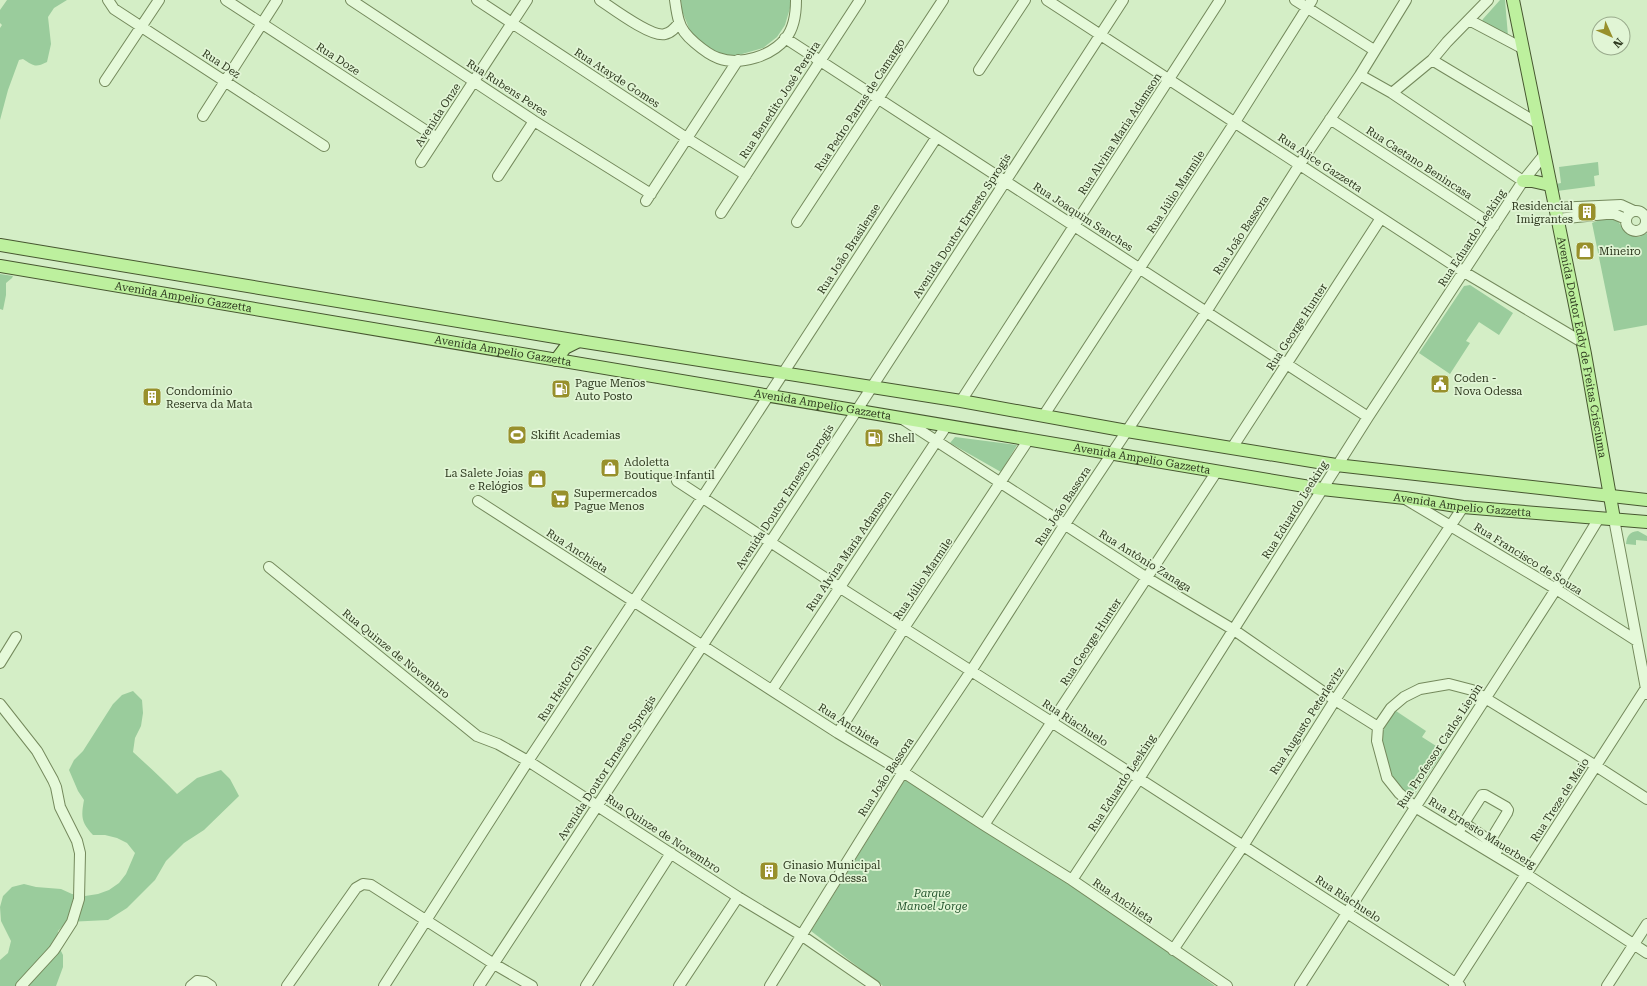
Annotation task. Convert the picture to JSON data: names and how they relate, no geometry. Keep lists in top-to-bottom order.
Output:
{
  "streets": {
    "main road": ["Avenida Ampelio Gazzetta", "Avenida Doutor Eddy de Freitas Crisciuma"],
    "street": [
      "Rua Doze",
      "Rua Dez",
      "Rua Atayde Gomes",
      "Rua Rubens Peres",
      "Rua Benedito José Pereira",
      "Rua Pedro Parras de Camargo",
      "Avenida Onze",
      "Rua Alvina Maria Adamson",
      "Rua Alice Gazzetta",
      "Rua Caetano Benincasa",
      "Rua Júlio Marmile",
      "Rua Joaquim Sanches",
      "Avenida Doutor Ernesto Sprogis",
      "Rua João Bassora",
      "Rua Eduardo Leeking",
      "Rua João Brasilense",
      "Rua George Hunter",
      "Rua Anchieta",
      "Rua Francisco de Souza",
      "Rua Antônio Zanaga",
      "Rua Quinze de Novembro",
      "Rua Heitor Cibin",
      "Rua Augusto Peterlevitz",
      "Rua Riachuelo",
      "Rua Professor Carlos Liepin",
      "Rua Treze de Maio",
      "Rua Ernesto Mauerberg"
    ]
  },
  "crossings": [
    ["Rua Doze", "Avenida Onze"],
    ["Rua Atayde Gomes", "Rua Rubens Peres"],
    ["Rua Atayde Gomes", "Rua Benedito José Pereira"],
    ["Rua Atayde Gomes", "Avenida Onze"],
    ["Rua Rubens Peres", "Avenida Onze"],
    ["Rua Benedito José Pereira", "Rua Joaquim Sanches"],
    ["Rua Pedro Parras de Camargo", "Rua Joaquim Sanches"],
    ["Rua Alvina Maria Adamson", "Rua Alice Gazzetta"],
    ["Rua Alvina Maria Adamson", "Rua Joaquim Sanches"],
    ["Rua Alvina Maria Adamson", "Avenida Ampelio Gazzetta"],
    ["Rua Alvina Maria Adamson", "Rua Anchieta"],
    ["Rua Alvina Maria Adamson", "Rua Antônio Zanaga"],
    ["Rua Alvina Maria Adamson", "Rua Riachuelo"],
    ["Rua Alice Gazzetta", "Rua Júlio Marmile"],
    ["Rua Alice Gazzetta", "Avenida Doutor Ernesto Sprogis"],
    ["Rua Alice Gazzetta", "Rua João Bassora"],
    ["Rua Alice Gazzetta", "Rua Eduardo Leeking"],
    ["Rua Alice Gazzetta", "Rua George Hunter"],
    ["Rua Alice Gazzetta", "Avenida Doutor Eddy de Freitas Crisciuma"],
    ["Rua Caetano Benincasa", "Rua João Bassora"],
    ["Rua Caetano Benincasa", "Rua Eduardo Leeking"],
    ["Rua Júlio Marmile", "Rua Joaquim Sanches"],
    ["Rua Júlio Marmile", "Avenida Ampelio Gazzetta"],
    ["Rua Júlio Marmile", "Rua Anchieta"],
    ["Rua Júlio Marmile", "Rua Antônio Zanaga"],
    ["Rua Júlio Marmile", "Rua Riachuelo"],
    ["Rua Joaquim Sanches", "Avenida Doutor Ernesto Sprogis"],
    ["Rua Joaquim Sanches", "Rua João Bassora"],
    ["Rua Joaquim Sanches", "Rua Eduardo Leeking"],
    ["Rua Joaquim Sanches", "Rua João Brasilense"],
    ["Rua Joaquim Sanches", "Rua George Hunter"],
    ["Avenida Doutor Ernesto Sprogis", "Avenida Ampelio Gazzetta"],
    ["Avenida Doutor Ernesto Sprogis", "Rua Anchieta"],
    ["Avenida Doutor Ernesto Sprogis", "Rua Quinze de Novembro"],
    ["Avenida Doutor Ernesto Sprogis", "Rua Riachuelo"],
    ["Rua João Bassora", "Avenida Ampelio Gazzetta"],
    ["Rua João Bassora", "Rua Anchieta"],
    ["Rua João Bassora", "Rua Antônio Zanaga"],
    ["Rua João Bassora", "Rua Quinze de Novembro"],
    ["Rua João Bassora", "Rua Riachuelo"],
    ["Rua Eduardo Leeking", "Avenida Ampelio Gazzetta"],
    ["Rua Eduardo Leeking", "Avenida Doutor Eddy de Freitas Crisciuma"],
    ["Rua Eduardo Leeking", "Rua Anchieta"],
    ["Rua Eduardo Leeking", "Rua Antônio Zanaga"],
    ["Rua Eduardo Leeking", "Rua Riachuelo"],
    ["Rua João Brasilense", "Avenida Ampelio Gazzetta"],
    ["Rua João Brasilense", "Rua Heitor Cibin"],
    ["Avenida Ampelio Gazzetta", "Rua George Hunter"],
    ["Avenida Ampelio Gazzetta", "Avenida Doutor Eddy de Freitas Crisciuma"],
    ["Avenida Ampelio Gazzetta", "Rua Francisco de Souza"],
    ["Avenida Ampelio Gazzetta", "Rua Antônio Zanaga"],
    ["Avenida Ampelio Gazzetta", "Rua Heitor Cibin"],
    ["Avenida Ampelio Gazzetta", "Rua Augusto Peterlevitz"],
    ["Avenida Ampelio Gazzetta", "Rua Professor Carlos Liepin"],
    ["Rua George Hunter", "Rua Anchieta"],
    ["Rua George Hunter", "Rua Antônio Zanaga"],
    ["Rua George Hunter", "Rua Riachuelo"],
    ["Rua Anchieta", "Rua Heitor Cibin"],
    ["Rua Anchieta", "Rua Augusto Peterlevitz"],
    ["Rua Francisco de Souza", "Rua Augusto Peterlevitz"],
    ["Rua Francisco de Souza", "Rua Professor Carlos Liepin"],
    ["Rua Antônio Zanaga", "Rua Augusto Peterlevitz"],
    ["Rua Antônio Zanaga", "Rua Ernesto Mauerberg"],
    ["Rua Quinze de Novembro", "Rua Heitor Cibin"],
    ["Rua Heitor Cibin", "Rua Riachuelo"],
    ["Rua Augusto Peterlevitz", "Rua Riachuelo"],
    ["Rua Riachuelo", "Rua Professor Carlos Liepin"],
    ["Rua Riachuelo", "Rua Treze de Maio"],
    ["Rua Professor Carlos Liepin", "Rua Ernesto Mauerberg"],
    ["Rua Treze de Maio", "Rua Ernesto Mauerberg"]
  ],
  "parks": ["Parque Manoel Jorge"],
  "places": {
    "building": ["Residencial Imigrantes", "Condomínio Reserva da Mata", "Ginasio Municipal de Nova Odessa"],
    "shop": ["Mineiro", "Adoletta Boutique Infantil", "La Salete Joias e Relógios"],
    "public building": ["Coden - Nova Odessa"],
    "fuel station": ["Pague Menos Auto Posto", "Shell"],
    "sports": ["Skifit Academias"],
    "supermarket": ["Supermercados Pague Menos"]
  },
  "north": "bottom right"
}
